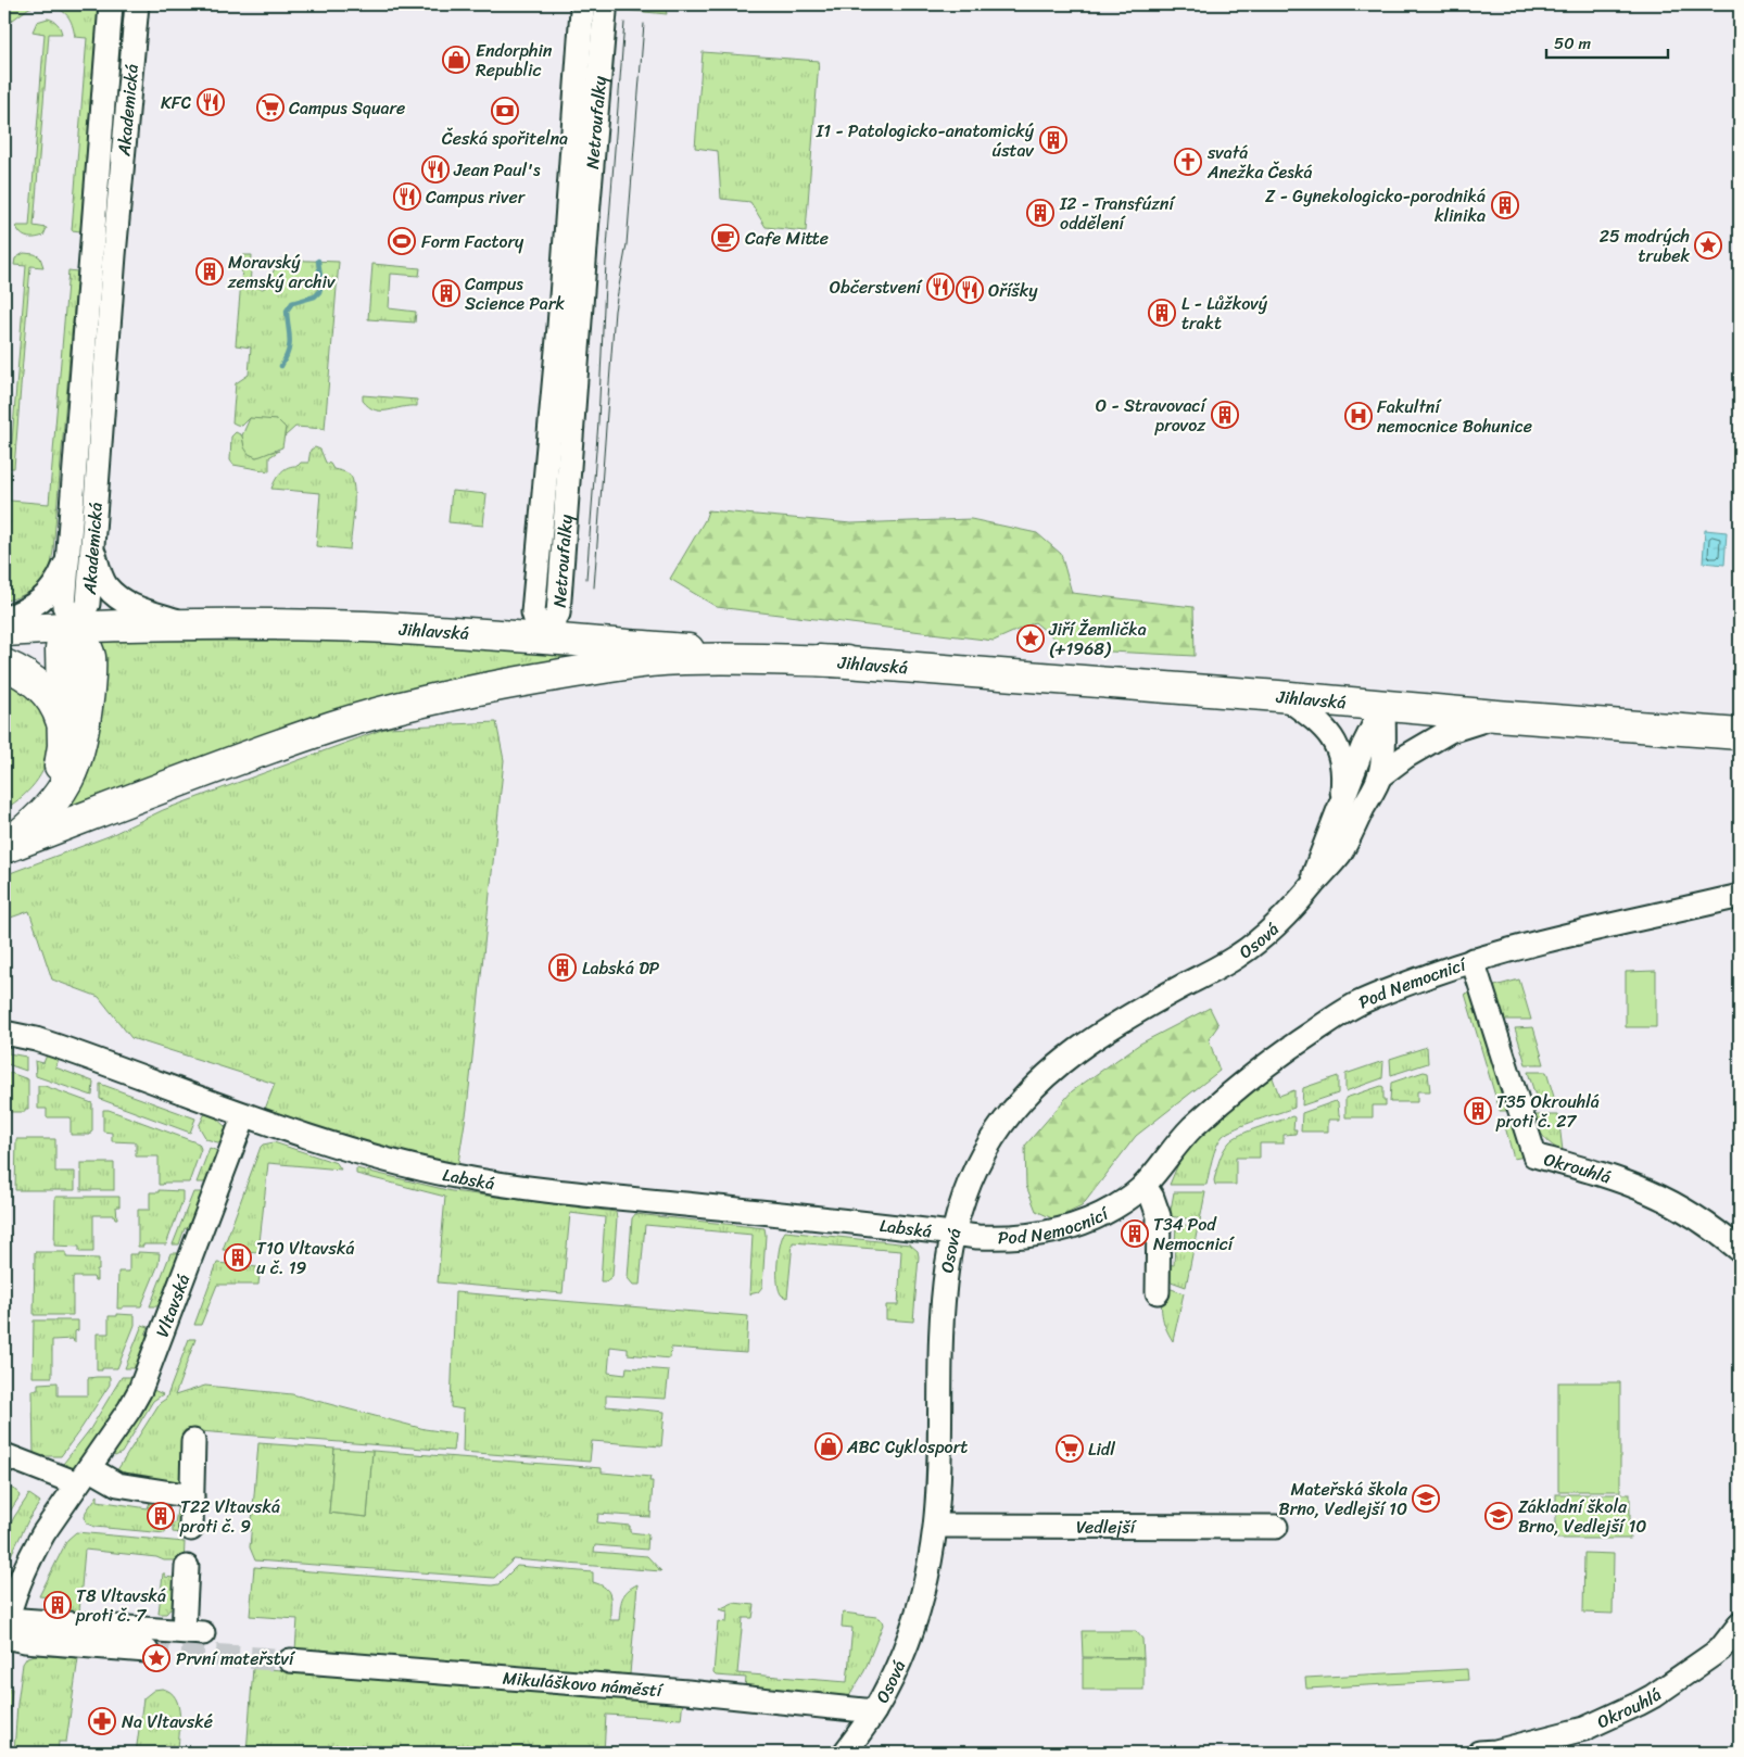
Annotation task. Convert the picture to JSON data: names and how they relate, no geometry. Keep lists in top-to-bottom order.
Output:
{
  "streets": {
    "main road": ["Jihlavská"],
    "street": [
      "Akademická",
      "Netroufalky",
      "Osová",
      "Pod Nemocnicí",
      "Okrouhlá",
      "Labská",
      "Vltavská",
      "Vedlejší",
      "Mikuláškovo náměstí"
    ]
  },
  "crossings": [
    ["Akademická", "Jihlavská"],
    ["Netroufalky", "Jihlavská"],
    ["Osová", "Pod Nemocnicí"],
    ["Osová", "Labská"],
    ["Osová", "Vedlejší"],
    ["Osová", "Mikuláškovo náměstí"],
    ["Pod Nemocnicí", "Okrouhlá"],
    ["Pod Nemocnicí", "Labská"],
    ["Labská", "Vltavská"]
  ],
  "places": {
    "shop": ["Endorphin Republic", "ABC Cyklosport"],
    "restaurant": [
      "KFC",
      "Jean Paul's",
      "Campus river",
      "Občerstvení",
      "Oříšky"
    ],
    "supermarket": ["Campus Square", "Lidl"],
    "bank": ["Česká spořitelna"],
    "building": [
      "I1 - Patologicko-anatomický ústav",
      "Z - Gynekologicko-porodniká klinika",
      "I2 - Transfúzní oddělení",
      "Moravský zemský archiv",
      "Campus Science Park",
      "L - Lůžkový trakt",
      "O - Stravovací provoz",
      "Labská DP",
      "T35 Okrouhlá proti č. 27",
      "T34 Pod Nemocnicí",
      "T10 Vltavská u č. 19",
      "T22 Vltavská proti č. 9",
      "T8 Vltavská proti č. 7"
    ],
    "church": ["svatá Anežka Česká"],
    "cafe": ["Cafe Mitte"],
    "sports": ["Form Factory"],
    "place": ["25 modrých trubek", "Jiří Žemlička (+1968)", "První mateřství"],
    "hospital": ["Fakultní nemocnice Bohunice"],
    "school or university": ["Mateřská škola Brno, Vedlejší 10", "Základní škola Brno, Vedlejší 10"],
    "pharmacy": ["Na Vltavské"]
  },
  "scale_bar": "50 m"
}
